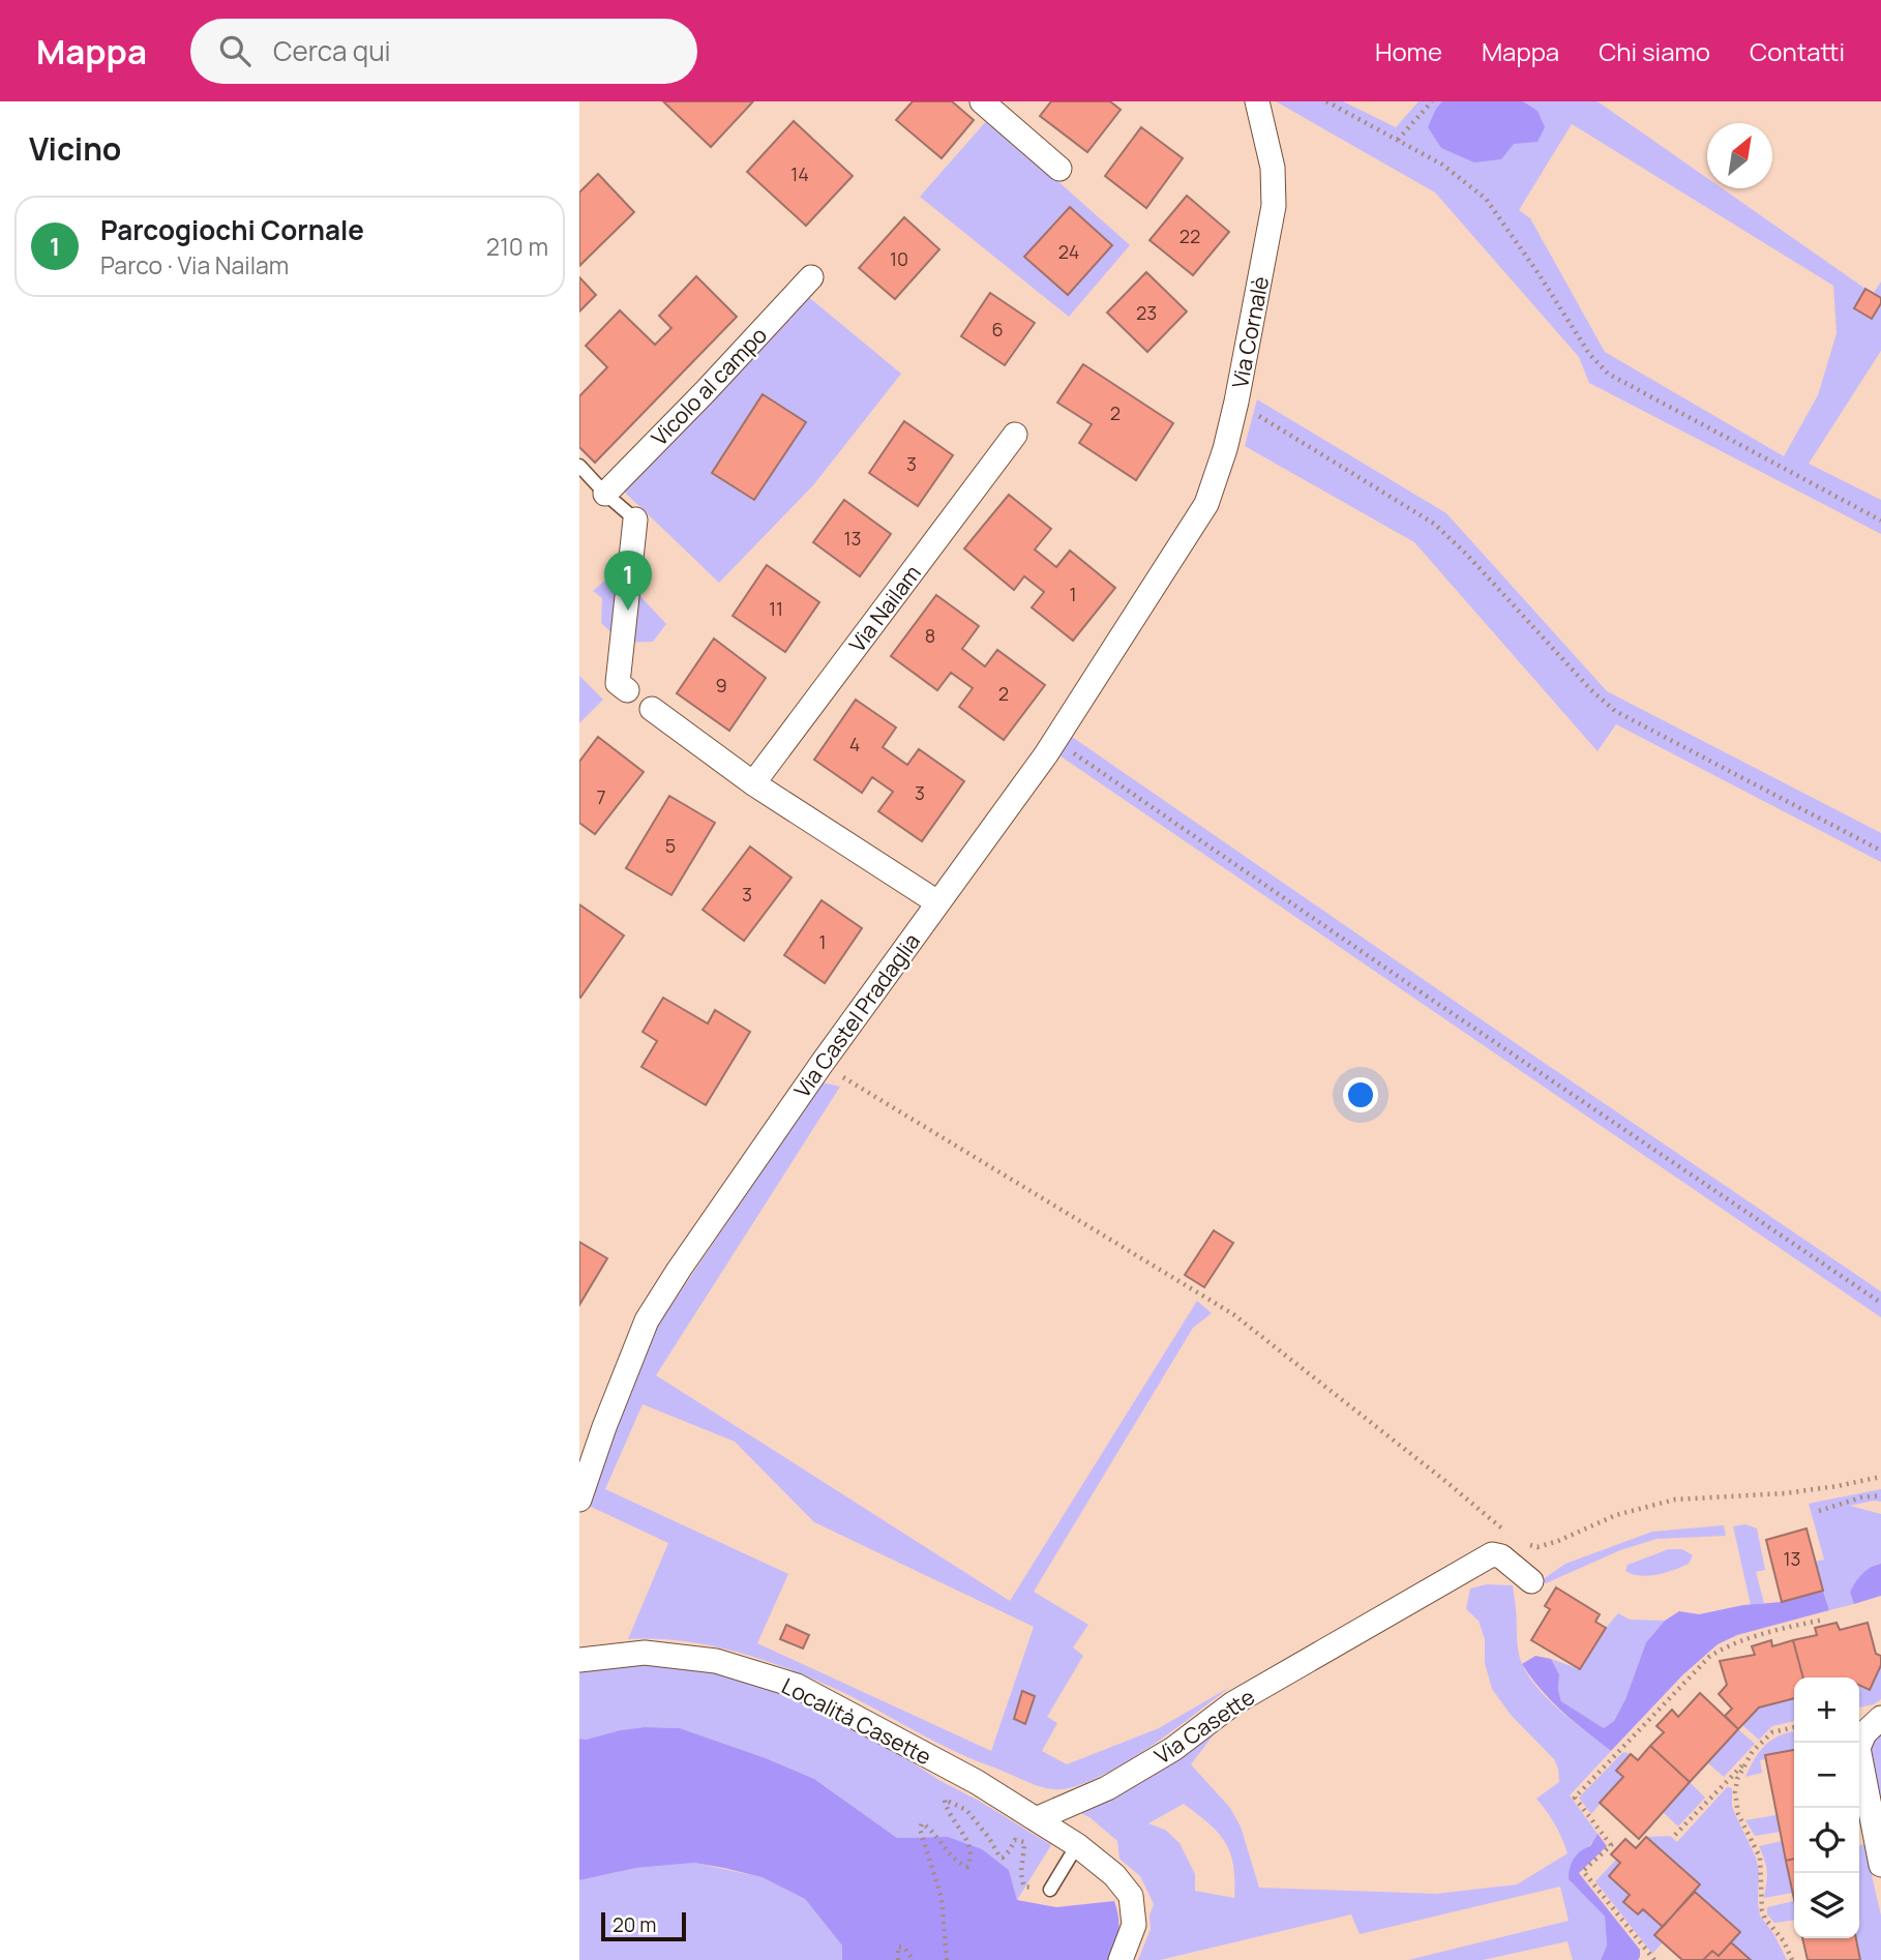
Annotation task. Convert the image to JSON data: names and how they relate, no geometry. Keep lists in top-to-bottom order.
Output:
{
  "streets": {
    "street": [
      "Via Cornalè",
      "Vicolo al campo",
      "Via Nailam",
      "Via Castel Pradaglia",
      "Località Casette",
      "Via Casette"
    ]
  },
  "crossings": [
    ["Via Cornalè", "Via Castel Pradaglia"],
    ["Località Casette", "Via Casette"]
  ],
  "house_numbers": [
    "14",
    "22",
    "24",
    "10",
    "23",
    "6",
    "2",
    "3",
    "13",
    "1",
    "11",
    "8",
    "9",
    "2",
    "4",
    "3",
    "7",
    "5",
    "3",
    "1",
    "13"
  ],
  "scale_bar": "20 m",
  "north": "top right",
  "page": {
    "header": "Mappa",
    "search": "Cerca qui",
    "nav": [
      "Home",
      "Mappa",
      "Chi siamo",
      "Contatti"
    ],
    "heading": "Vicino",
    "list": [
      {
        "mark": "1",
        "name": "Parcogiochi Cornale",
        "note": "Parco · Via Nailam",
        "value": "210 m"
      }
    ],
    "pins": "1",
    "map_buttons": ["+", "−"],
    "scale": "20 m"
  }
}
